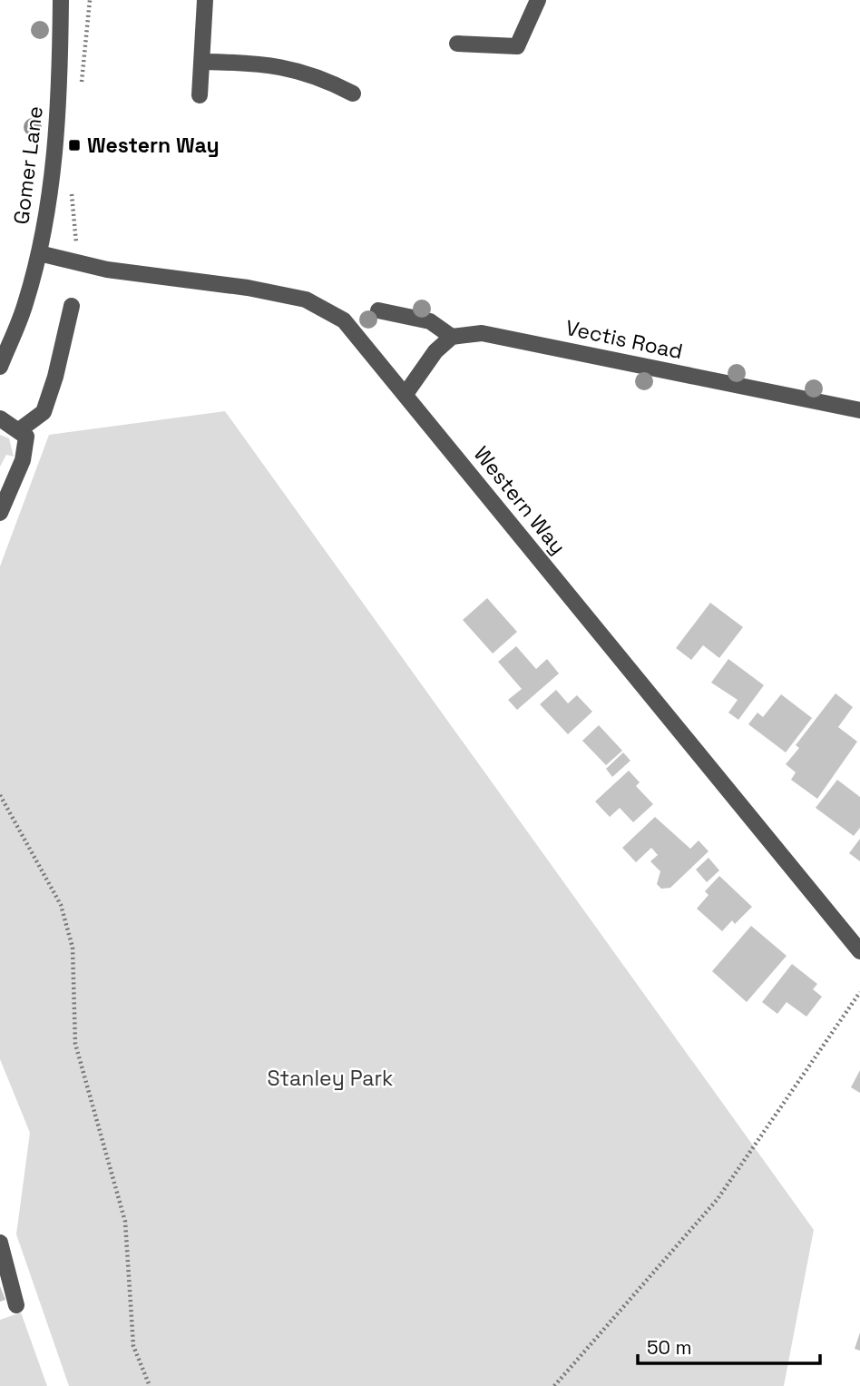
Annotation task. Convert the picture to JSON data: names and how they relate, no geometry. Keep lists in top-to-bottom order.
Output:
{
  "streets": {
    "street": ["Gomer Lane", "Vectis Road", "Western Way"]
  },
  "crossings": [
    ["Gomer Lane", "Western Way"]
  ],
  "parks": ["Stanley Park"],
  "places": {
    "transit": ["Western Way"]
  },
  "scale_bar": "50 m"
}
